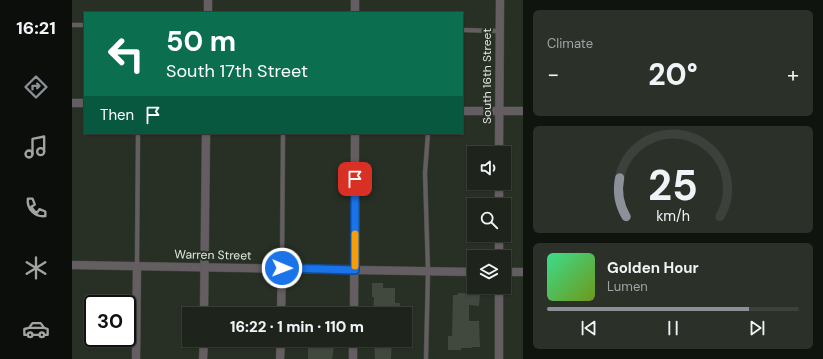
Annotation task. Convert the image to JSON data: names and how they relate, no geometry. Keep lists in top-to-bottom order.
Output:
{
  "streets": {
    "street": ["South 16th Street", "Warren Street"]
  },
  "page": {
    "tabs": "16:21",
    "tile": "Climate",
    "turn": ["50 m", "South 17th Street"],
    "heat": ["−", "20°", "+"],
    "then": "Then",
    "song": ["Golden Hour", "Lumen"],
    "limit": "30",
    "trip": "16:22 · 1 min · 110 m",
    "gauge": ["25", "km/h"]
  }
}
